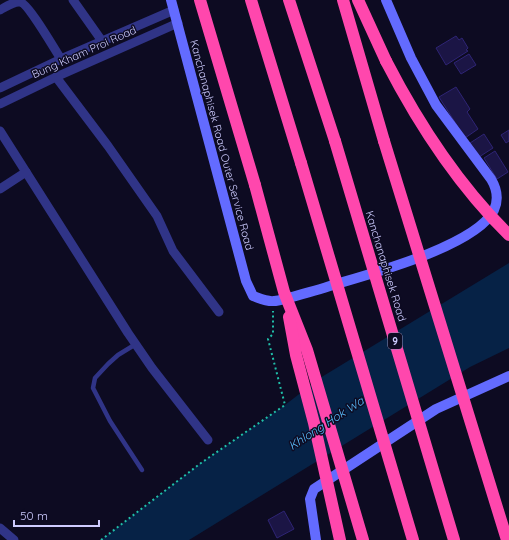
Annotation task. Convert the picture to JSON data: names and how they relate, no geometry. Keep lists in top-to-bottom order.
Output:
{
  "streets": {
    "highway": ["Kanchanaphisek Road", "9"],
    "main road": ["Kanchanaphisek Road Outer Service Road"],
    "street": ["Bung Kham Proi Road"]
  },
  "crossings": [
    ["Bung Kham Proi Road", "Kanchanaphisek Road Outer Service Road"]
  ],
  "water": ["Khlong Hok Wa"],
  "scale_bar": "50 m"
}
